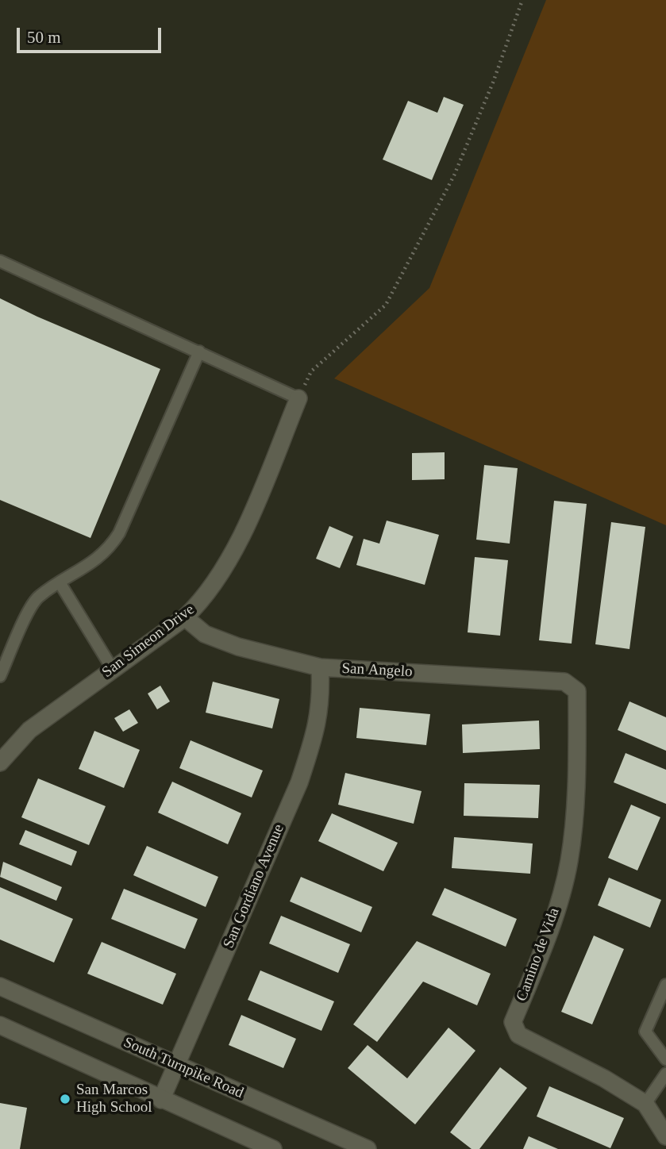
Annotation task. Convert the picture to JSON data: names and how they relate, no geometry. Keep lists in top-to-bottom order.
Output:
{
  "streets": {
    "street": [
      "San Simeon Drive",
      "San Angelo",
      "San Gordiano Avenue",
      "Camino de Vida",
      "South Turnpike Road"
    ]
  },
  "crossings": [
    ["San Simeon Drive", "San Angelo"],
    ["San Angelo", "San Gordiano Avenue"],
    ["San Angelo", "Camino de Vida"],
    ["San Gordiano Avenue", "South Turnpike Road"]
  ],
  "places": ["San Marcos High School"],
  "scale_bar": "50 m"
}
